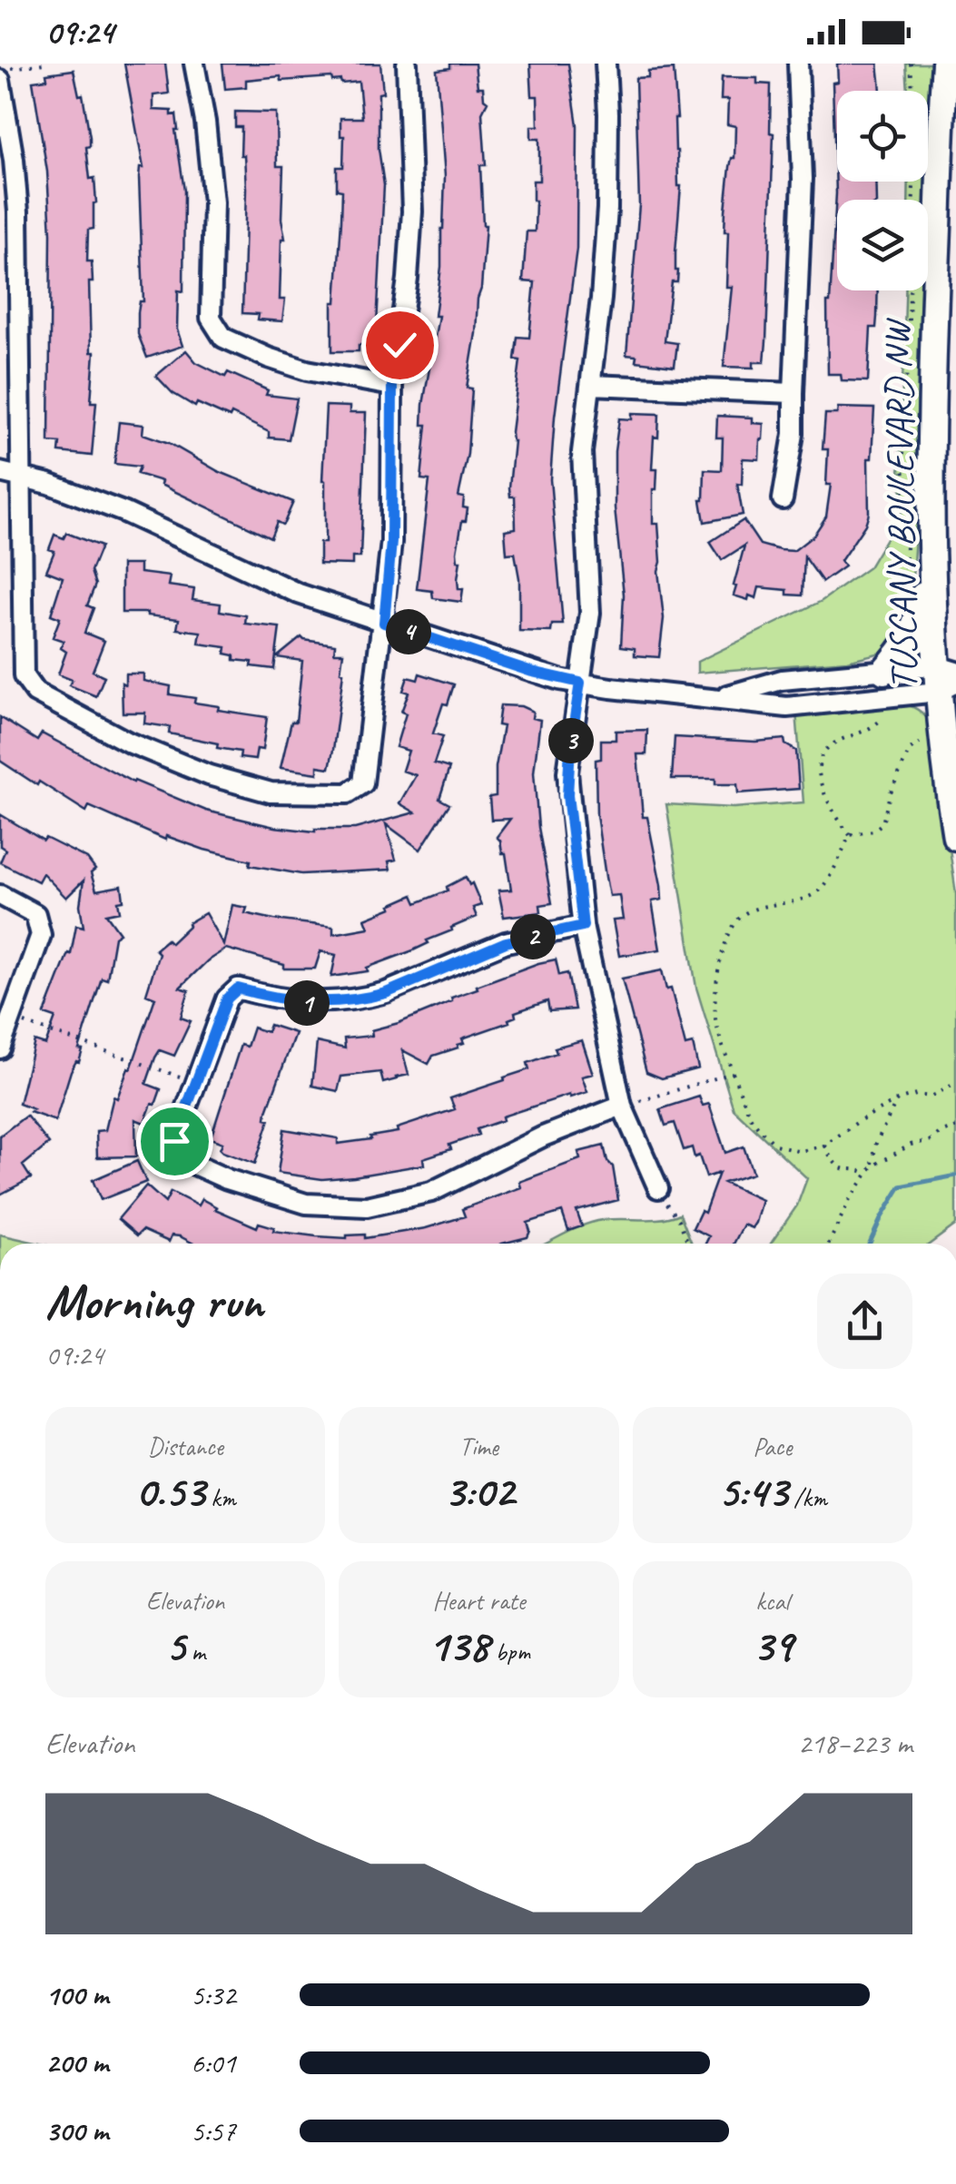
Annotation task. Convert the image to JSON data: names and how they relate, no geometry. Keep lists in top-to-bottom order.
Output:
{
  "streets": {
    "street": ["TUSCANY BOULEVARD NW"]
  },
  "page": {
    "status": "09:24",
    "pins": [
      "4",
      "3",
      "2",
      "1"
    ],
    "heading": ["Morning run", "09:24"],
    "stats": [
      ["Distance", "0.53 km"],
      ["Time", "3:02"],
      ["Pace", "5:43 /km"],
      ["Elevation", "5 m"],
      ["Heart rate", "138 bpm"],
      ["kcal", "39"]
    ],
    "chart": ["Elevation", "218–223 m"],
    "list": [
      {
        "name": "100 m",
        "note": "5:32"
      },
      {
        "name": "200 m",
        "note": "6:01"
      },
      {
        "name": "300 m",
        "note": "5:57"
      }
    ]
  }
}
